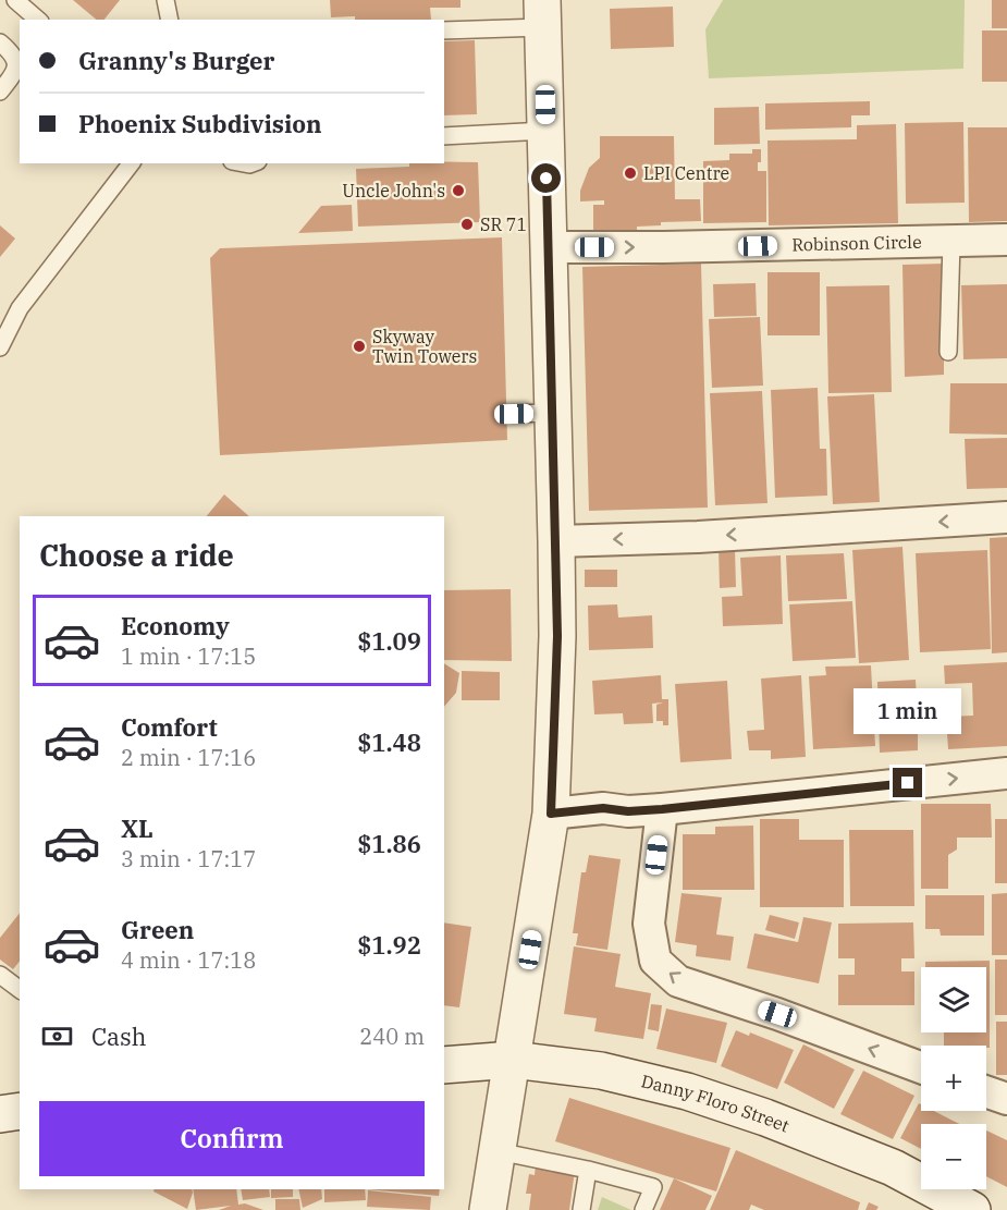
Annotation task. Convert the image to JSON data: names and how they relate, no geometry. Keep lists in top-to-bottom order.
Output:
{
  "streets": {
    "street": ["Robinson Circle", "Danny Floro Street"]
  },
  "one_way": ["Robinson Circle"],
  "places": [
    "LPI Centre",
    "Uncle John's",
    "SR 71",
    "Skyway Twin Towers"
  ],
  "page": {
    "banner": ["Granny's Burger", "Phoenix Subdivision"],
    "heading": "Choose a ride",
    "list": [
      {
        "name": "Economy",
        "note": "1 min · 17:15",
        "value": "$1.09"
      },
      {
        "name": "Comfort",
        "note": "2 min · 17:16",
        "value": "$1.48"
      },
      {
        "name": "XL",
        "note": "3 min · 17:17",
        "value": "$1.86"
      },
      {
        "name": "Green",
        "note": "4 min · 17:18",
        "value": "$1.92"
      }
    ],
    "bubble": "1 min",
    "map_buttons": ["+", "−"],
    "pay": ["Cash", "240 m"],
    "buttons": "Confirm"
  }
}
